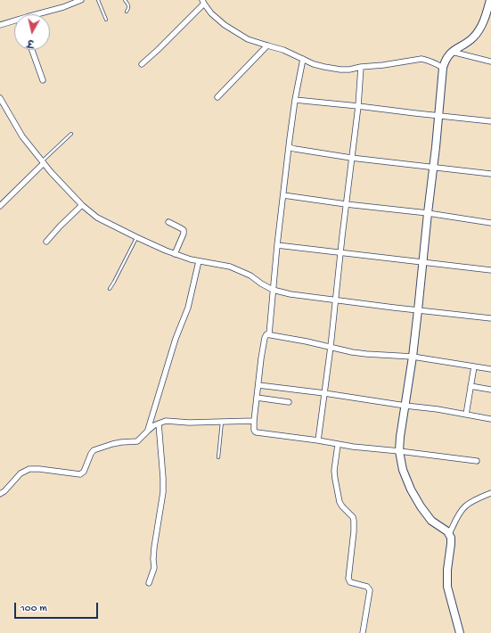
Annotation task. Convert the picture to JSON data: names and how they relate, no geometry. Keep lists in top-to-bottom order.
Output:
{
  "scale_bar": "100 m",
  "north": "bottom"
}
